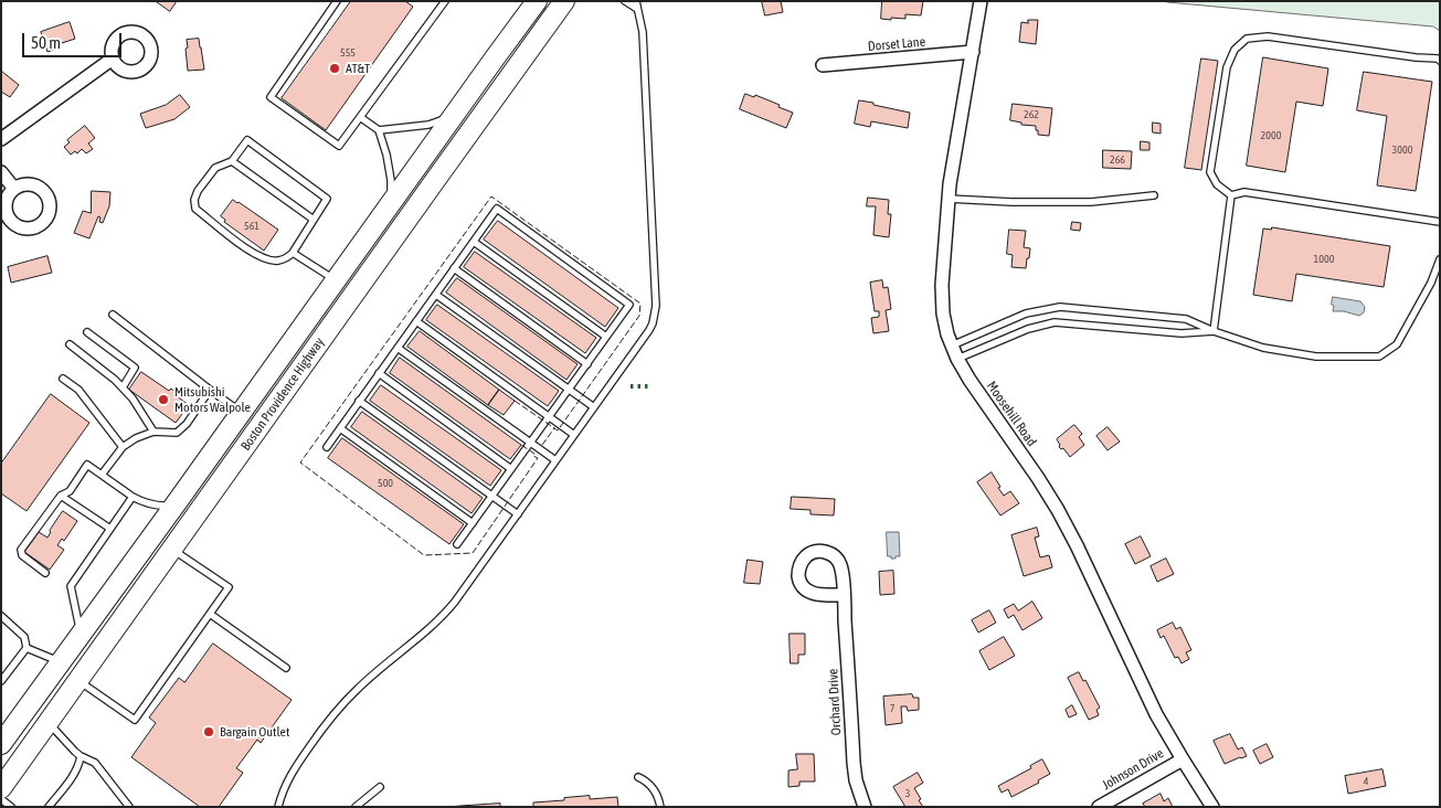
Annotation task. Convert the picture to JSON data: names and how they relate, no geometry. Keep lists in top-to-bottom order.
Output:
{
  "streets": {
    "main road": ["Boston Providence Highway"],
    "street": [
      "Dorset Lane",
      "Moosehill Road",
      "Orchard Drive",
      "Johnson Drive"
    ]
  },
  "crossings": [
    ["Dorset Lane", "Moosehill Road"],
    ["Moosehill Road", "Johnson Drive"]
  ],
  "places": ["AT&T", "Mitsubishi Motors Walpole", "Bargain Outlet"],
  "house_numbers": [
    "555",
    "262",
    "2000",
    "3000",
    "266",
    "561",
    "1000",
    "500",
    "7",
    "4",
    "3"
  ],
  "scale_bar": "50 m"
}
